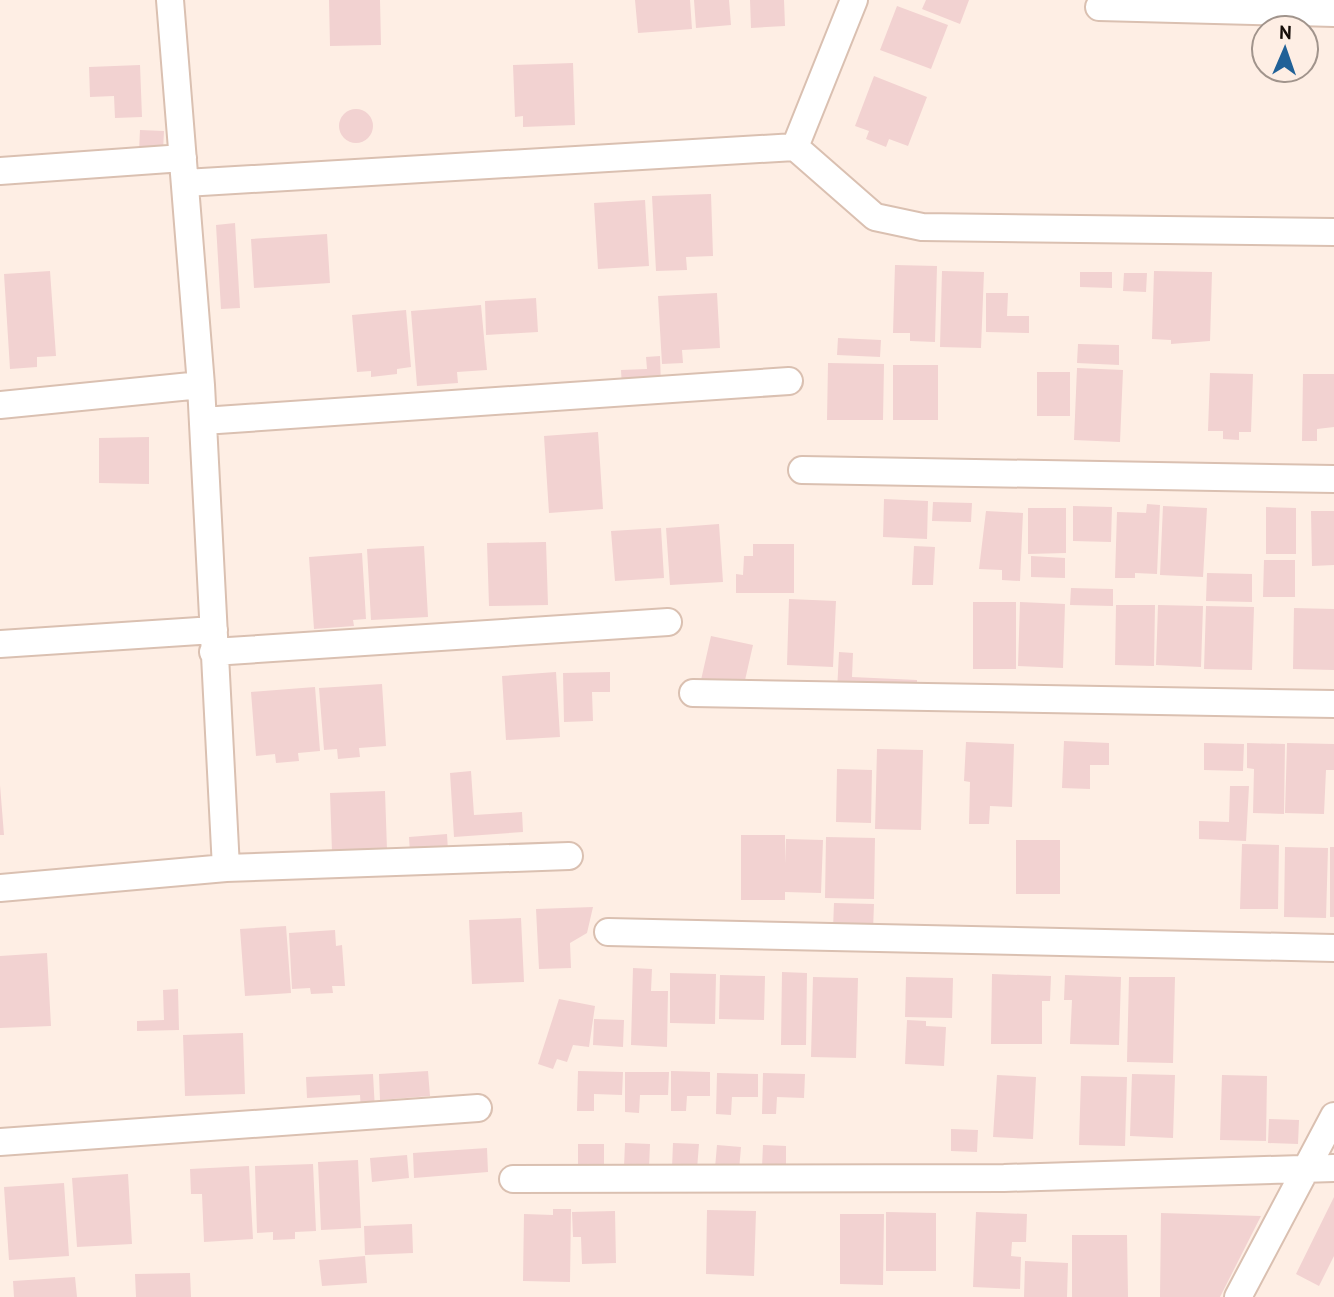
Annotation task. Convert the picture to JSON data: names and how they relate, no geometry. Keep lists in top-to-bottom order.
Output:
{
  "north": "top"
}
